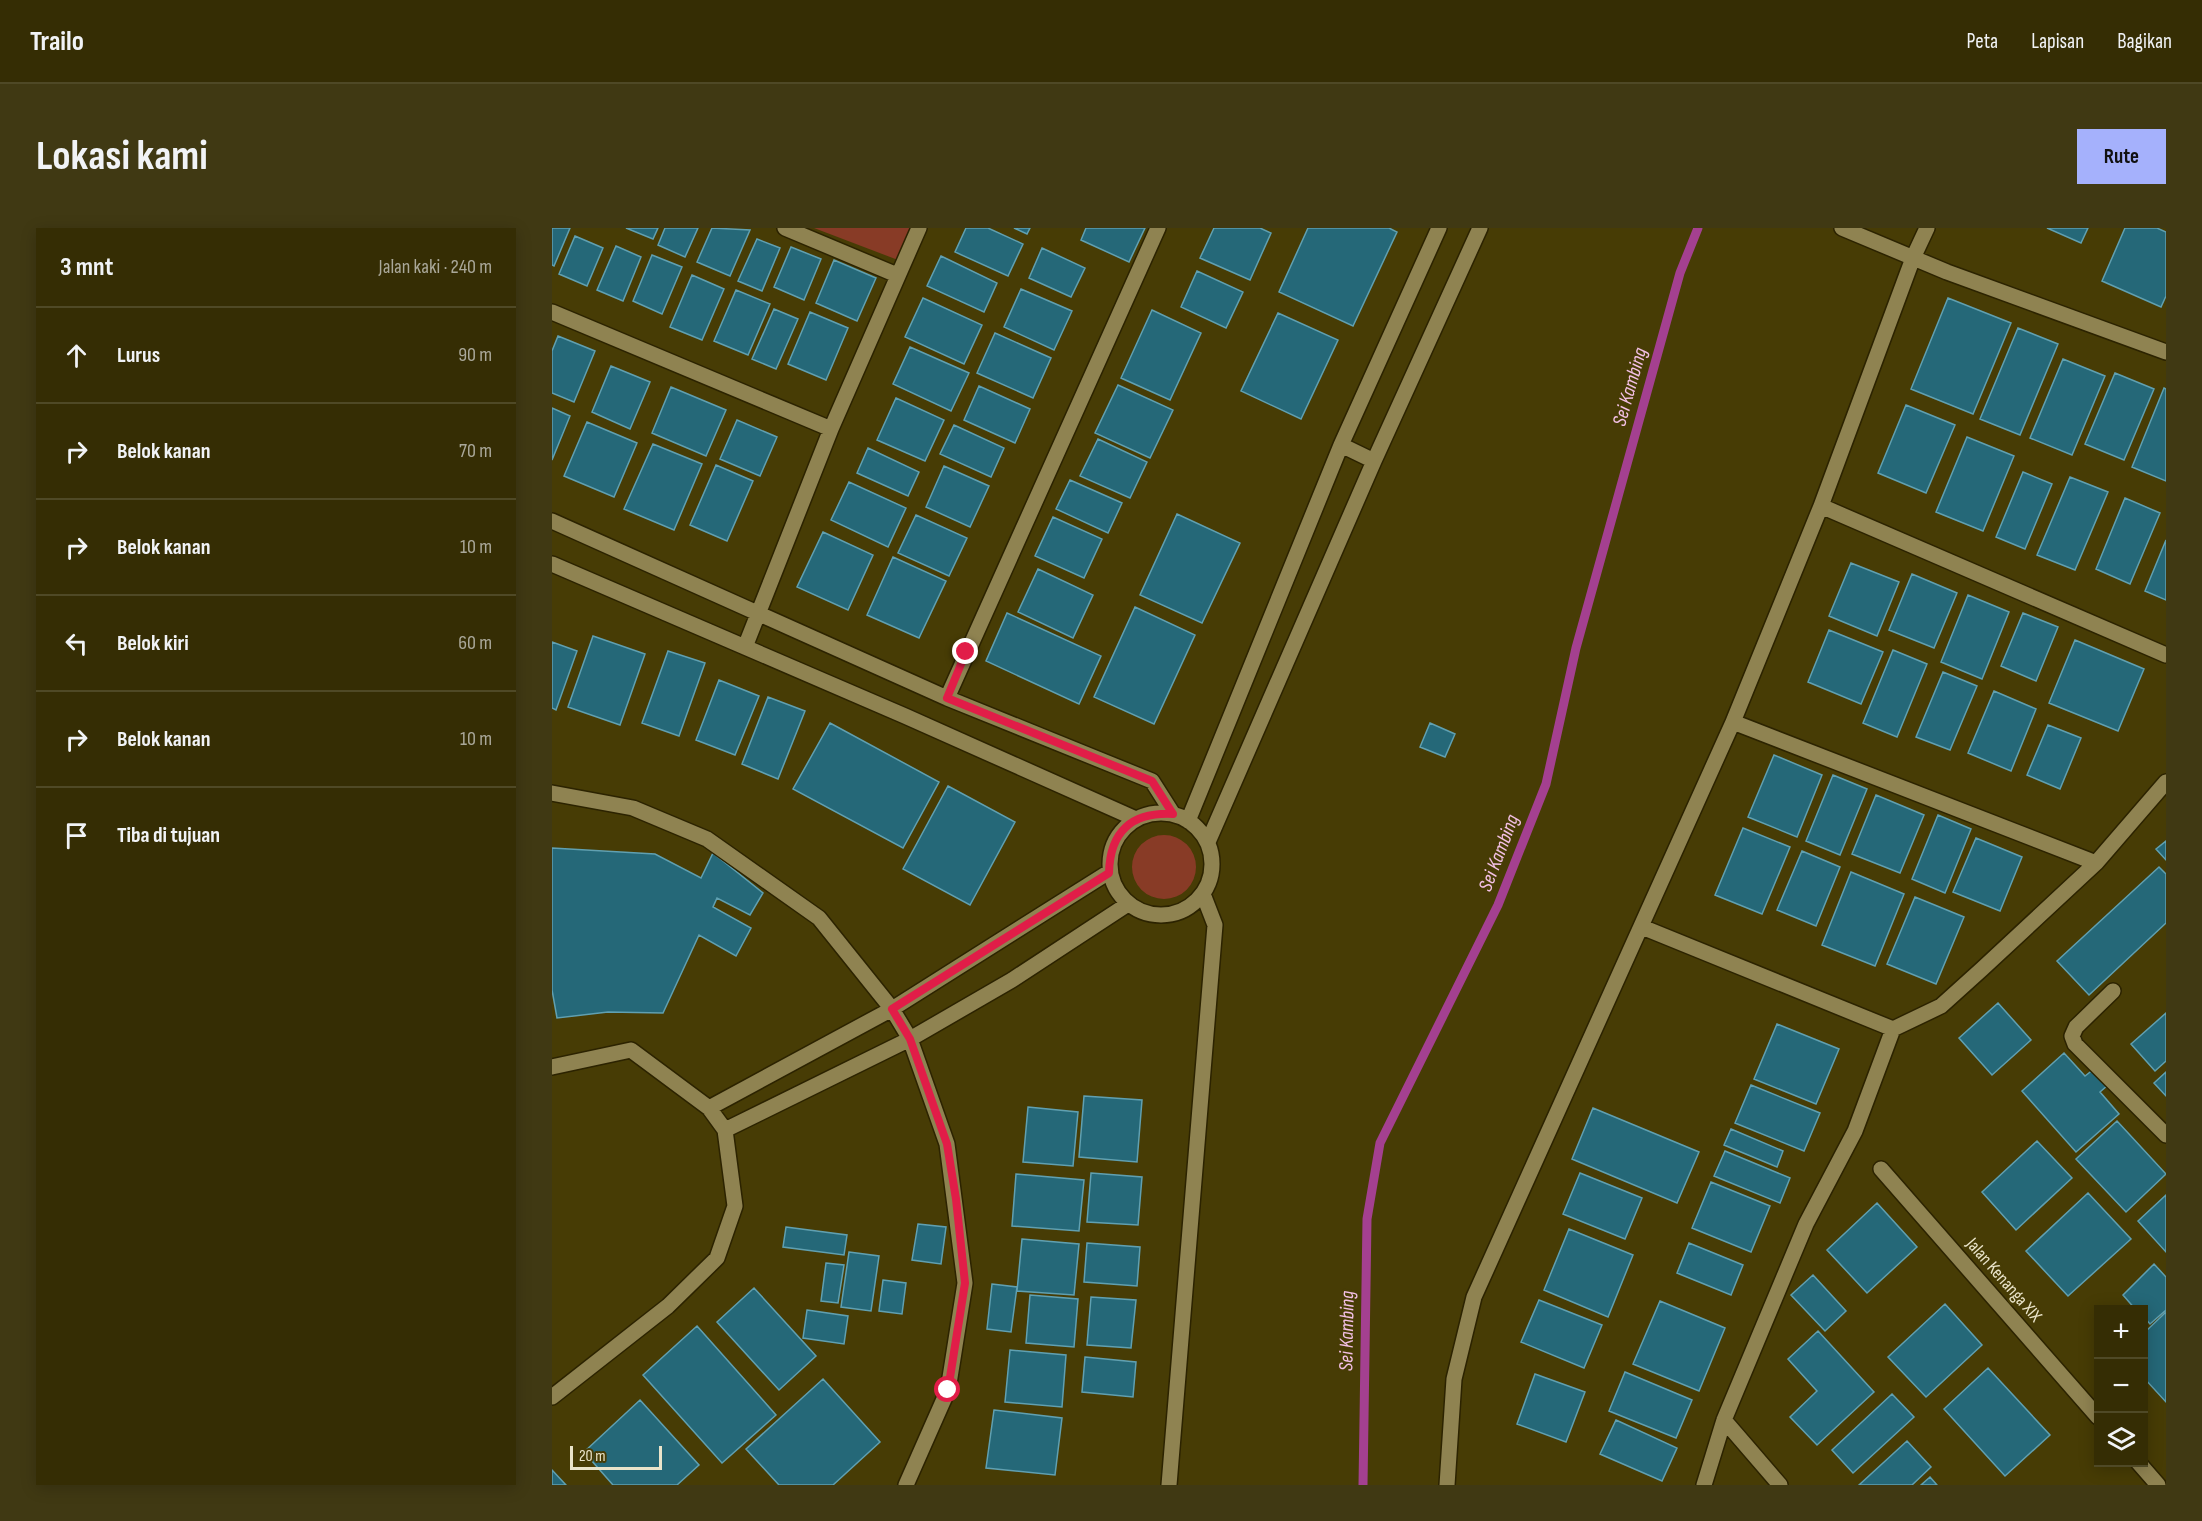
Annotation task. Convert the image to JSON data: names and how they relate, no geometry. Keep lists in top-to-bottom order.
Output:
{
  "streets": {
    "street": ["Jalan Kenanga XIX"]
  },
  "water": ["Sei Kambing"],
  "scale_bar": "20 m",
  "page": {
    "header": "Trailo",
    "nav": ["Peta", "Lapisan", "Bagikan"],
    "buttons": "Rute",
    "title": "Lokasi kami",
    "heading": ["3 mnt", "Jalan kaki · 240 m"],
    "list": [
      ["Lurus", "90 m"],
      ["Belok kanan", "70 m"],
      ["Belok kanan", "10 m"],
      ["Belok kiri", "60 m"],
      ["Belok kanan", "10 m"],
      "Tiba di tujuan"
    ],
    "map_buttons": ["+", "−"],
    "scale": "20 m"
  }
}
